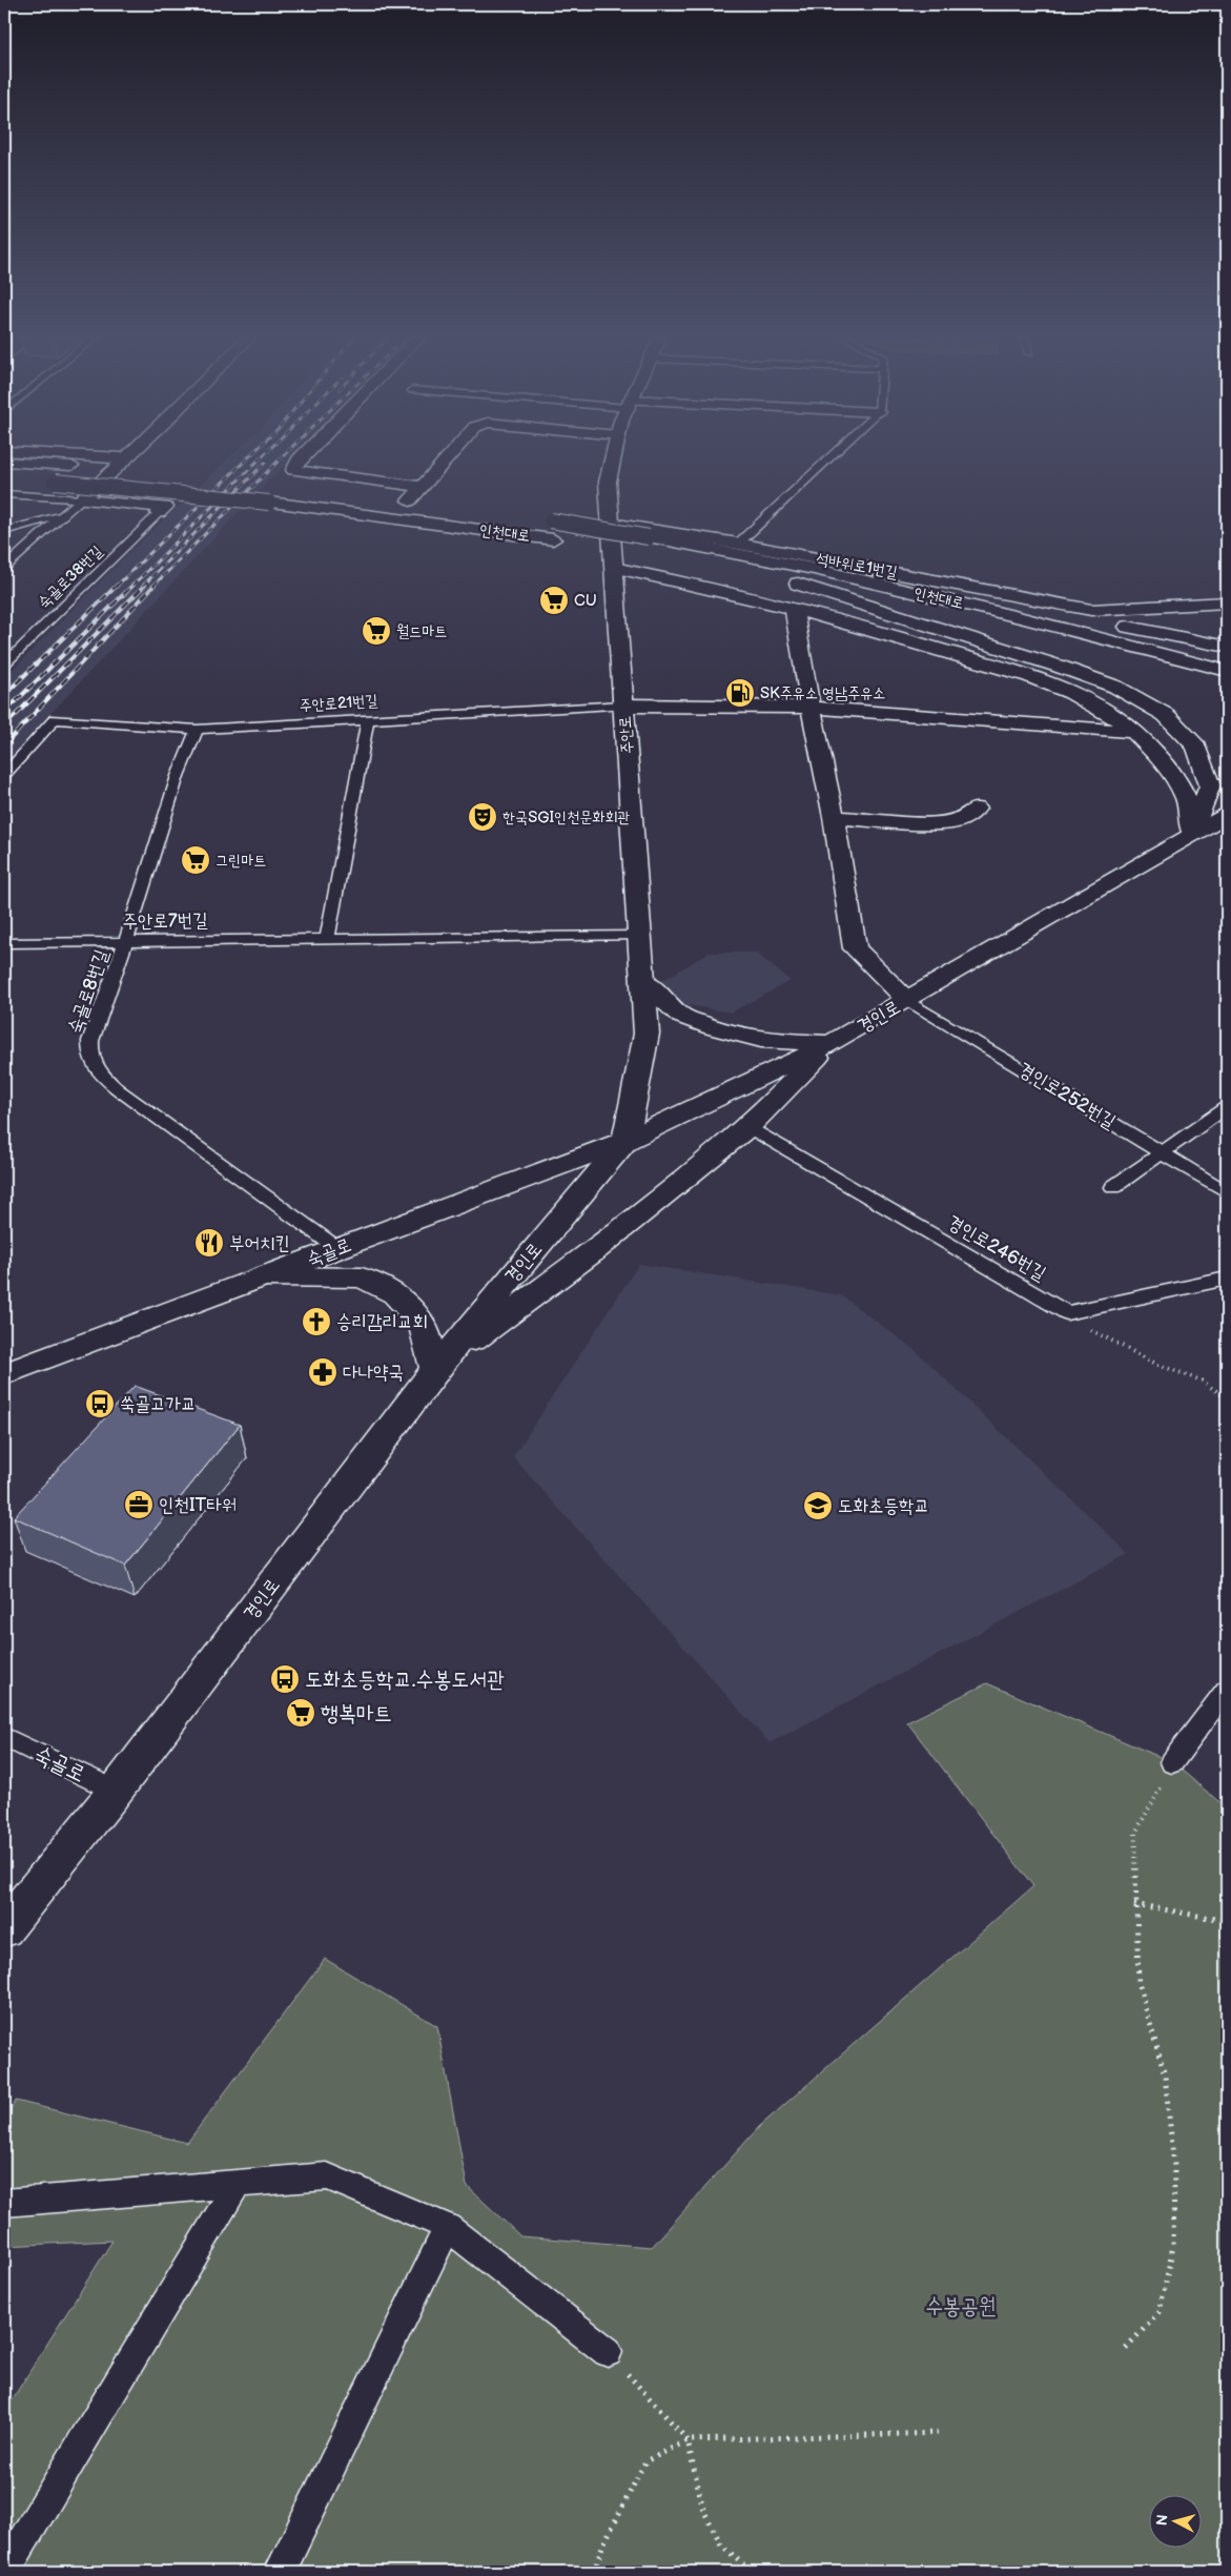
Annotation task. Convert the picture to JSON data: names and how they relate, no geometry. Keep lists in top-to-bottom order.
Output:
{
  "streets": {
    "main road": [
      "인천대로",
      "석바위로1번길",
      "주안로",
      "경인로",
      "숙골로"
    ],
    "lane": [
      "숙골로38번길",
      "주안로21번길",
      "주안로7번길",
      "숙골로8번길",
      "경인로252번길",
      "경인로246번길"
    ]
  },
  "crossings": [
    ["석바위로1번길", "주안로"],
    ["주안로21번길", "주안로"],
    ["주안로21번길", "숙골로8번길"],
    ["주안로", "주안로7번길"],
    ["주안로", "경인로"],
    ["주안로", "숙골로"],
    ["주안로7번길", "숙골로8번길"],
    ["숙골로8번길", "숙골로"],
    ["경인로", "경인로252번길"],
    ["경인로", "숙골로"]
  ],
  "parks": ["수봉공원"],
  "places": {
    "supermarket": [
      "CU",
      "월드마트",
      "그린마트",
      "행복마트"
    ],
    "fuel station": ["SK주유소 영남주유소"],
    "theatre": ["한국SGI인천문화회관"],
    "restaurant": ["부어치킨"],
    "church": ["승리감리교회"],
    "pharmacy": ["다나약국"],
    "bus stop": ["쑥골고가교", "도화초등학교.수봉도서관"],
    "office": ["인천IT타워"],
    "school or university": ["도화초등학교"]
  },
  "north": "left"
}
